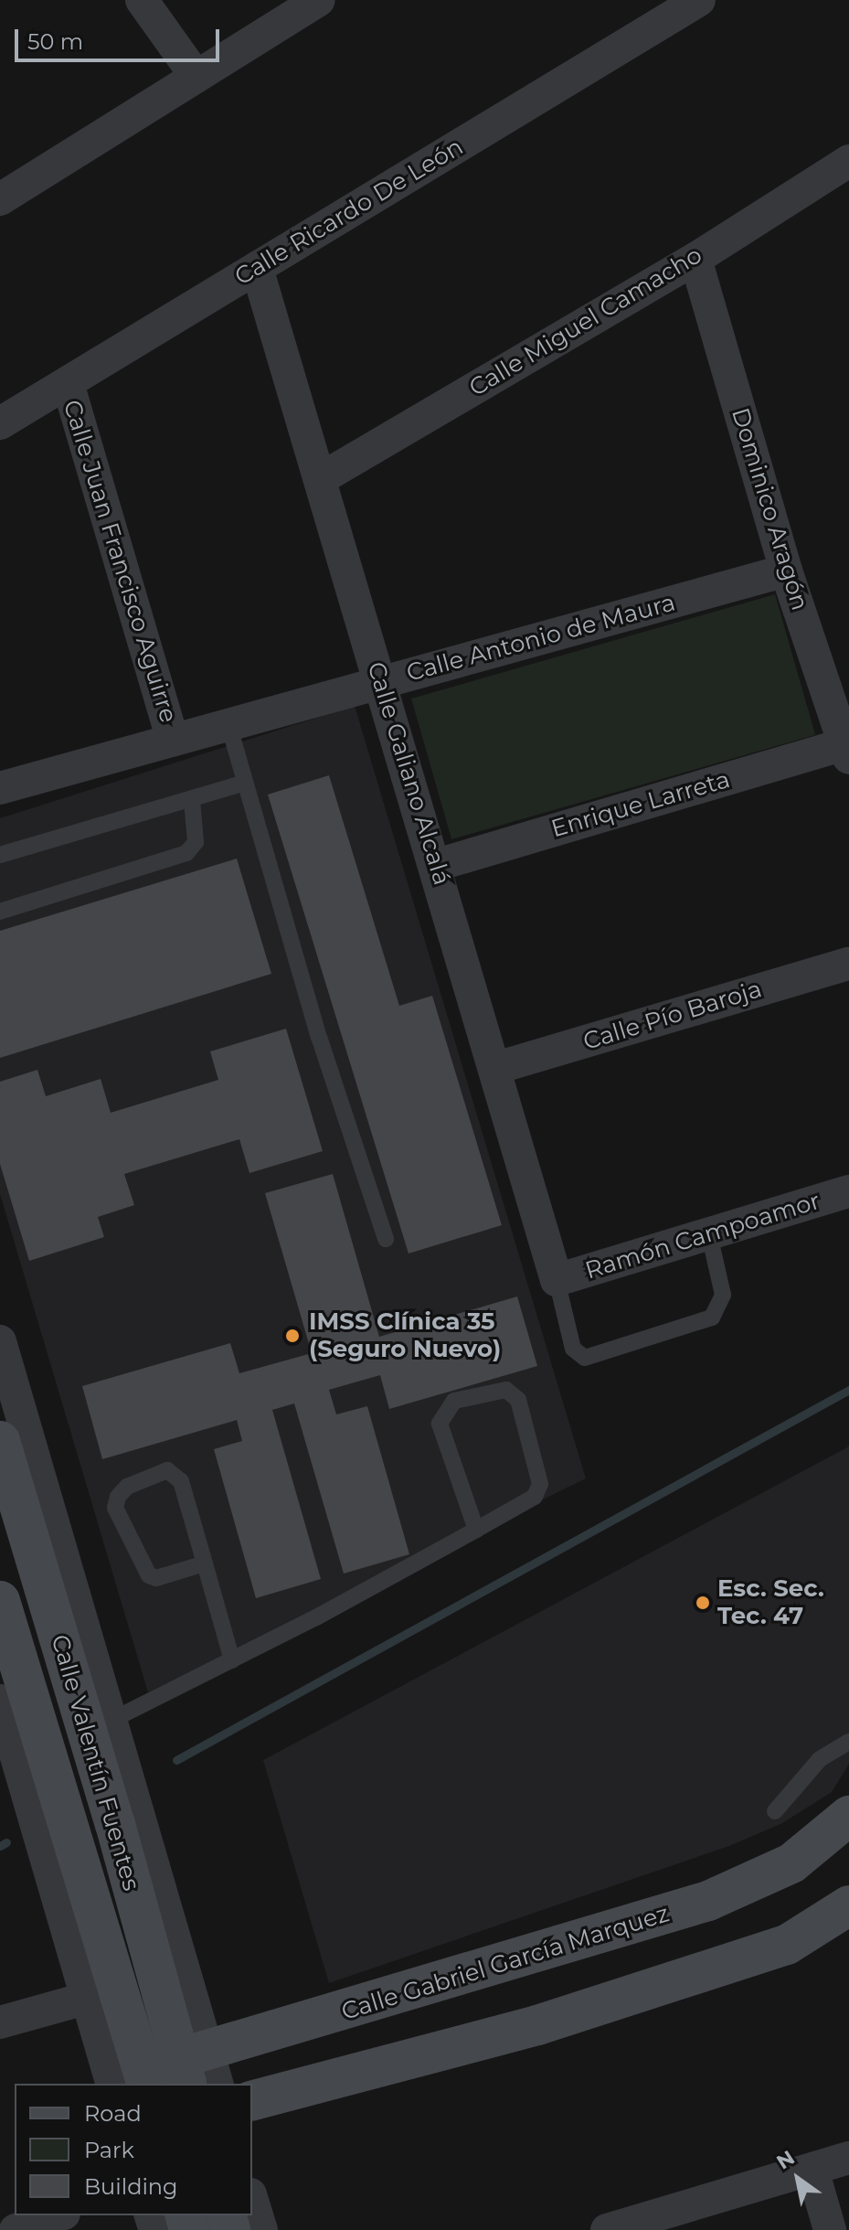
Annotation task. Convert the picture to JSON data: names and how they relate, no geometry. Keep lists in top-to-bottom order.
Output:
{
  "streets": {
    "street": [
      "Calle Ricardo De León",
      "Calle Miguel Camacho",
      "Dominico Aragón",
      "Calle Juan Francisco Aguirre",
      "Calle Antonio de Maura",
      "Calle Galiano Alcalá",
      "Enrique Larreta",
      "Calle Pío Baroja",
      "Ramón Campoamor",
      "Calle Valentín Fuentes",
      "Calle Gabriel García Marquez"
    ]
  },
  "crossings": [
    ["Calle Ricardo De León", "Calle Juan Francisco Aguirre"],
    ["Calle Ricardo De León", "Calle Galiano Alcalá"],
    ["Calle Miguel Camacho", "Dominico Aragón"],
    ["Calle Miguel Camacho", "Calle Galiano Alcalá"],
    ["Dominico Aragón", "Calle Antonio de Maura"],
    ["Dominico Aragón", "Enrique Larreta"],
    ["Calle Juan Francisco Aguirre", "Calle Antonio de Maura"],
    ["Calle Antonio de Maura", "Calle Galiano Alcalá"],
    ["Calle Galiano Alcalá", "Enrique Larreta"],
    ["Calle Galiano Alcalá", "Calle Pío Baroja"],
    ["Calle Galiano Alcalá", "Ramón Campoamor"],
    ["Calle Valentín Fuentes", "Calle Gabriel García Marquez"]
  ],
  "places": ["IMSS Clínica 35 (Seguro Nuevo)", "Esc. Sec. Tec. 47"],
  "legend": ["Road", "Park", "Building"],
  "scale_bar": "50 m",
  "north": "top left"
}
